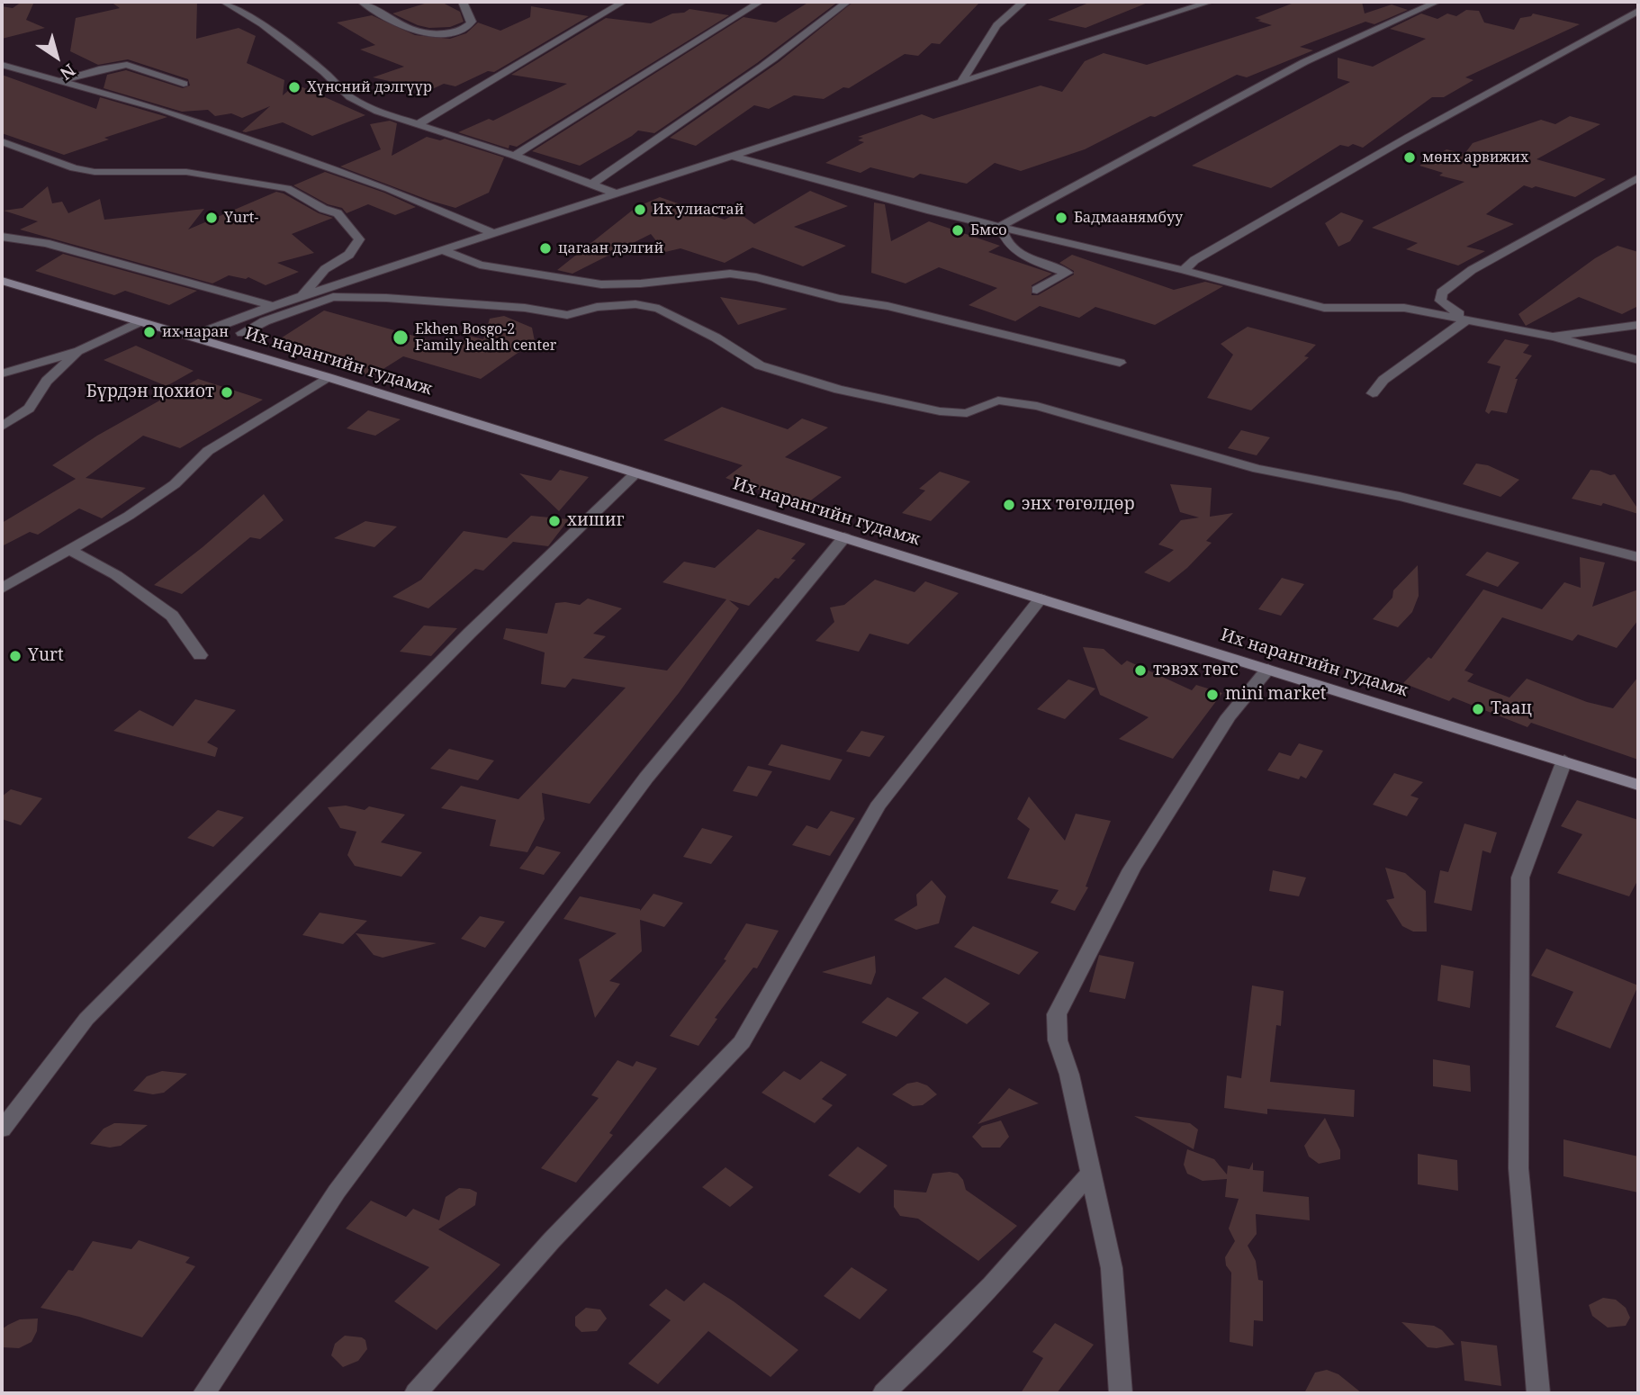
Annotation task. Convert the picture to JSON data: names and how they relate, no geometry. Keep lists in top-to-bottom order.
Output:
{
  "streets": {
    "main road": ["Их нарангийн гудамж"]
  },
  "places": [
    "Хүнсний дэлгүүр",
    "мөнх арвижих",
    "Их улиастай",
    "Yurt-",
    "Бадмаанямбуу",
    "Бмсо",
    "цагаан дэлгий",
    "их наран",
    "Ekhen Bosgo-2 Family health center",
    "Бүрдэн цохиот",
    "энх төгөлдөр",
    "хишиг",
    "Yurt",
    "тэвэх төгс",
    "mini market",
    "Таац"
  ],
  "north": "bottom right"
}
